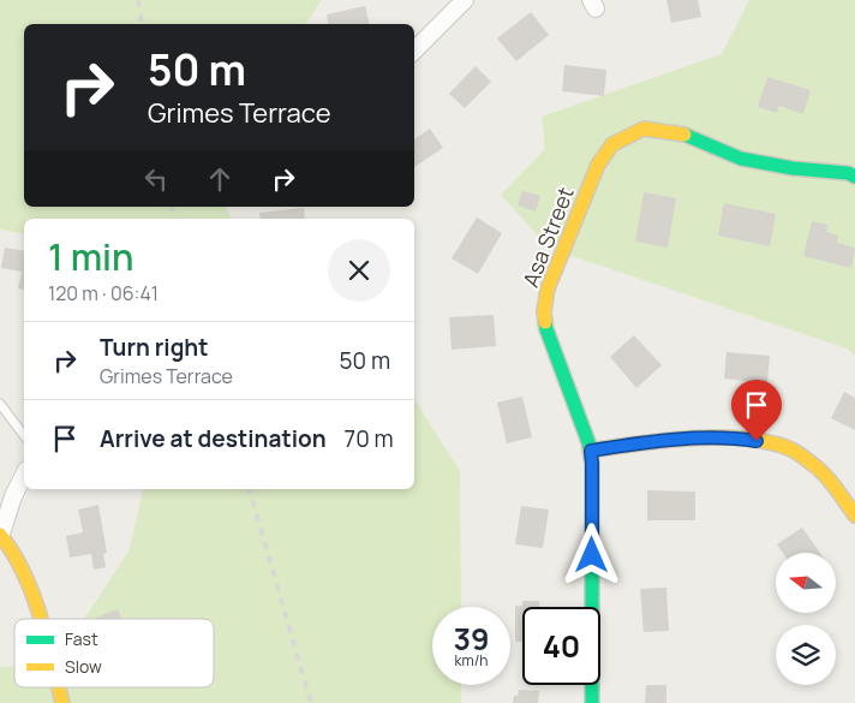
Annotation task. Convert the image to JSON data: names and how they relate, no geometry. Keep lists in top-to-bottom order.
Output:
{
  "streets": {
    "street": ["Asa Street"]
  },
  "legend": ["Fast", "Slow"],
  "north": "left",
  "page": {
    "turn": ["50 m", "Grimes Terrace"],
    "heading": ["1 min", "120 m · 06:41"],
    "list": [
      {
        "name": "Turn right",
        "note": "Grimes Terrace",
        "value": "50 m"
      },
      {
        "name": "Arrive at destination",
        "value": "70 m"
      }
    ],
    "speed": "39 km/h",
    "limit": "40"
  }
}
